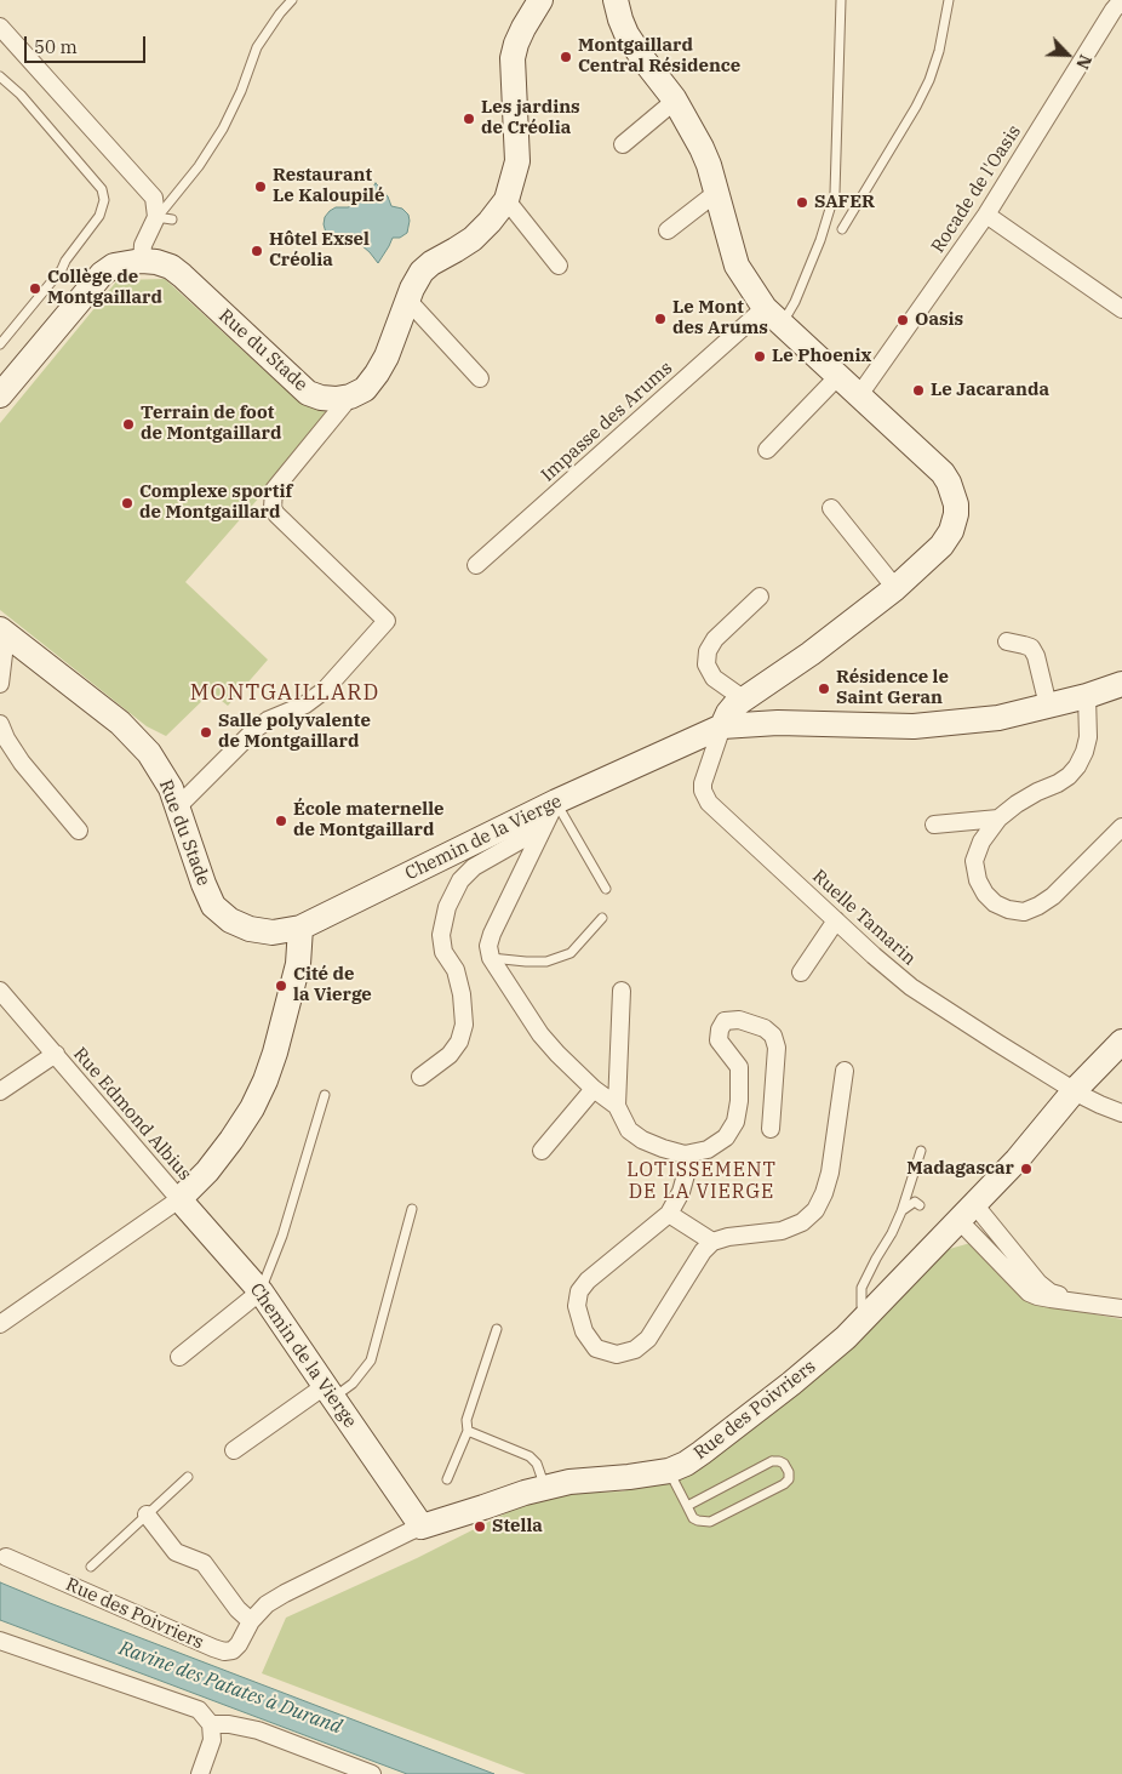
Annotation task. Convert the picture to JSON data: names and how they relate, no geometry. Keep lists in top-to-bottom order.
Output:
{
  "streets": {
    "street": [
      "Rocade de l'Oasis",
      "Rue du Stade",
      "Impasse des Arums",
      "Chemin de la Vierge",
      "Ruelle Tamarin",
      "Rue Edmond Albius",
      "Rue des Poivriers"
    ]
  },
  "crossings": [
    ["Rue du Stade", "Chemin de la Vierge"],
    ["Chemin de la Vierge", "Ruelle Tamarin"],
    ["Chemin de la Vierge", "Rue Edmond Albius"],
    ["Chemin de la Vierge", "Rue des Poivriers"],
    ["Ruelle Tamarin", "Rue des Poivriers"]
  ],
  "districts": ["MONTGAILLARD", "LOTISSEMENT DE LA VIERGE"],
  "water": ["Ravine des Patates à Durand"],
  "places": [
    "Montgaillard Central Résidence",
    "Les jardins de Créolia",
    "Restaurant Le Kaloupilé",
    "SAFER",
    "Hôtel Exsel Créolia",
    "Collège de Montgaillard",
    "Le Mont des Arums",
    "Oasis",
    "Le Phoenix",
    "Le Jacaranda",
    "Terrain de foot de Montgaillard",
    "Complexe sportif de Montgaillard",
    "Résidence le Saint Geran",
    "Salle polyvalente de Montgaillard",
    "École maternelle de Montgaillard",
    "Cité de la Vierge",
    "Madagascar",
    "Stella"
  ],
  "scale_bar": "50 m",
  "north": "bottom right"
}
